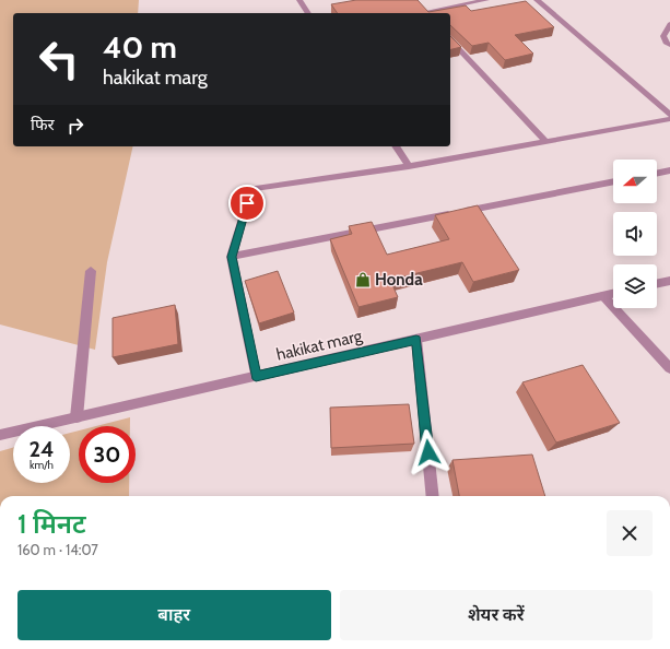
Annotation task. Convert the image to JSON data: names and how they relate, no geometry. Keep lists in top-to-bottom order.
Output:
{
  "streets": {
    "street": ["hakikat marg"]
  },
  "places": {
    "shop": ["Honda"]
  },
  "north": "left",
  "page": {
    "turn": ["40 m", "hakikat marg"],
    "then": "फिर",
    "speed": "24 km/h",
    "limit": "30",
    "heading": ["1 मिनट", "160 m · 14:07"],
    "buttons": ["बाहर", "शेयर करें"]
  }
}
